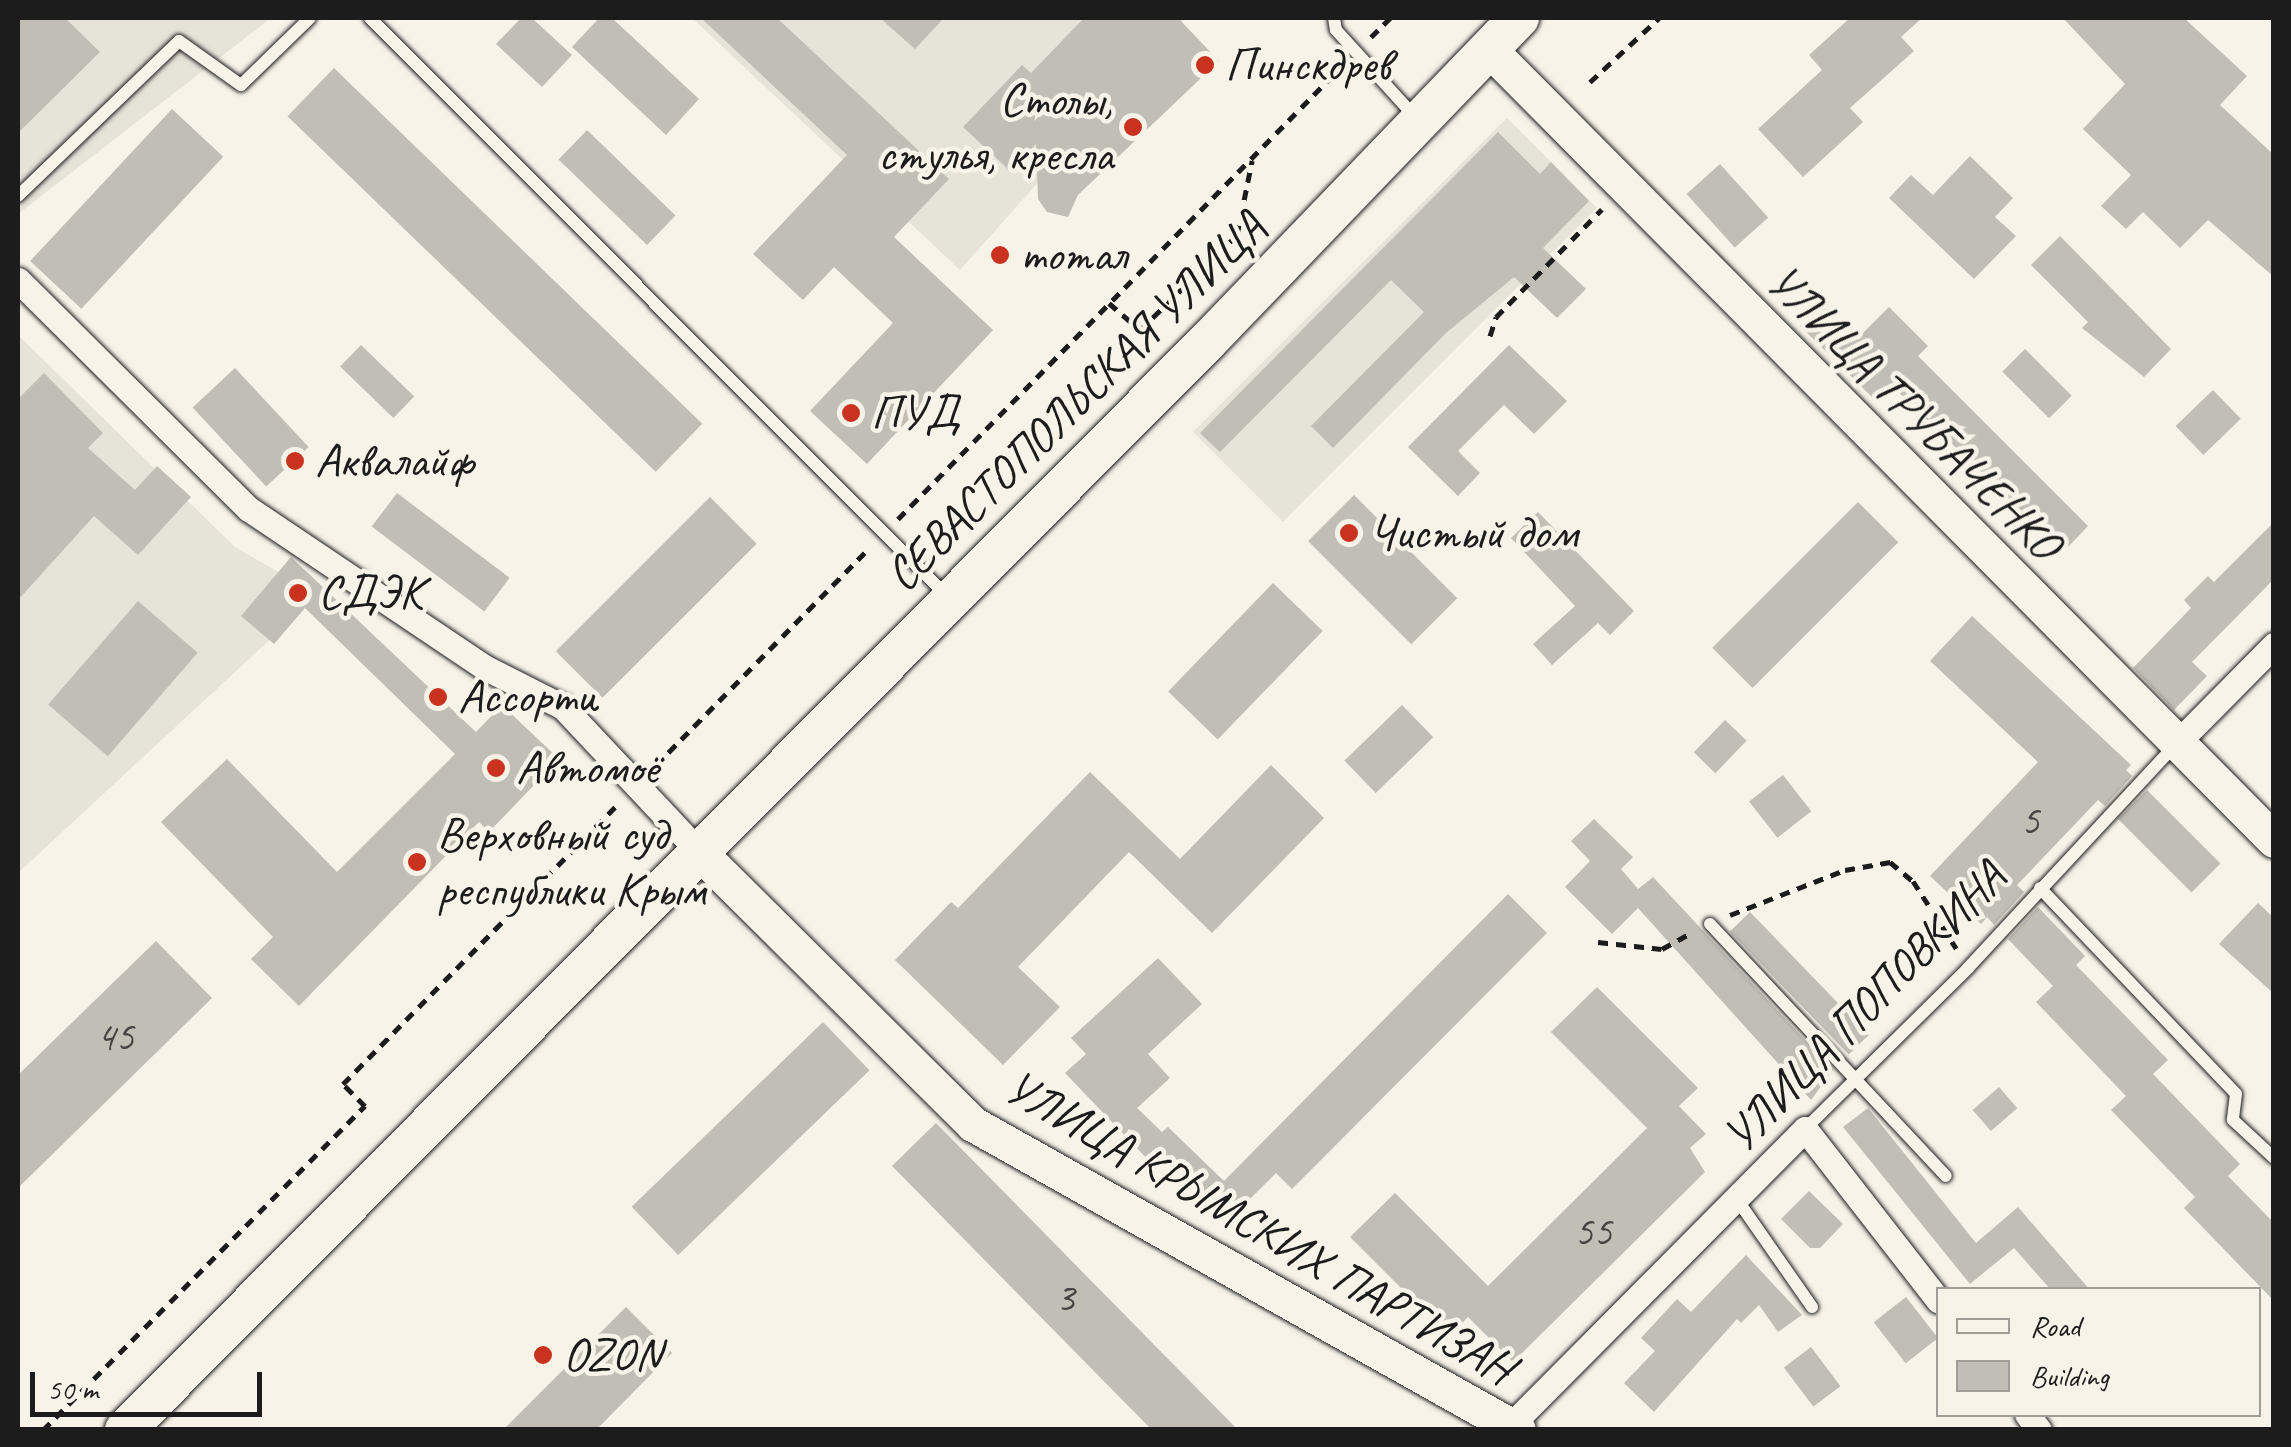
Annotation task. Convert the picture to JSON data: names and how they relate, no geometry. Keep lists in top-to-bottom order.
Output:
{
  "streets": {
    "main road": ["СЕВАСТОПОЛЬСКАЯ УЛИЦА"],
    "street": ["УЛИЦА ТРУБАЧЕНКО", "УЛИЦА ПОПОВКИНА", "УЛИЦА КРЫМСКИХ ПАРТИЗАН"]
  },
  "crossings": [
    ["СЕВАСТОПОЛЬСКАЯ УЛИЦА", "УЛИЦА ТРУБАЧЕНКО"],
    ["СЕВАСТОПОЛЬСКАЯ УЛИЦА", "УЛИЦА КРЫМСКИХ ПАРТИЗАН"],
    ["УЛИЦА ТРУБАЧЕНКО", "УЛИЦА ПОПОВКИНА"],
    ["УЛИЦА ПОПОВКИНА", "УЛИЦА КРЫМСКИХ ПАРТИЗАН"]
  ],
  "places": [
    "Пинскдрев",
    "Столы, стулья, кресла",
    "тотал",
    "ПУД",
    "Аквалайф",
    "Чистый дом",
    "СДЭК",
    "Ассорти",
    "Автомоё",
    "Верховный суд республики Крым",
    "OZON"
  ],
  "house_numbers": [
    "5",
    "45",
    "55",
    "3"
  ],
  "legend": ["Road", "Building"],
  "scale_bar": "50 m"
}
